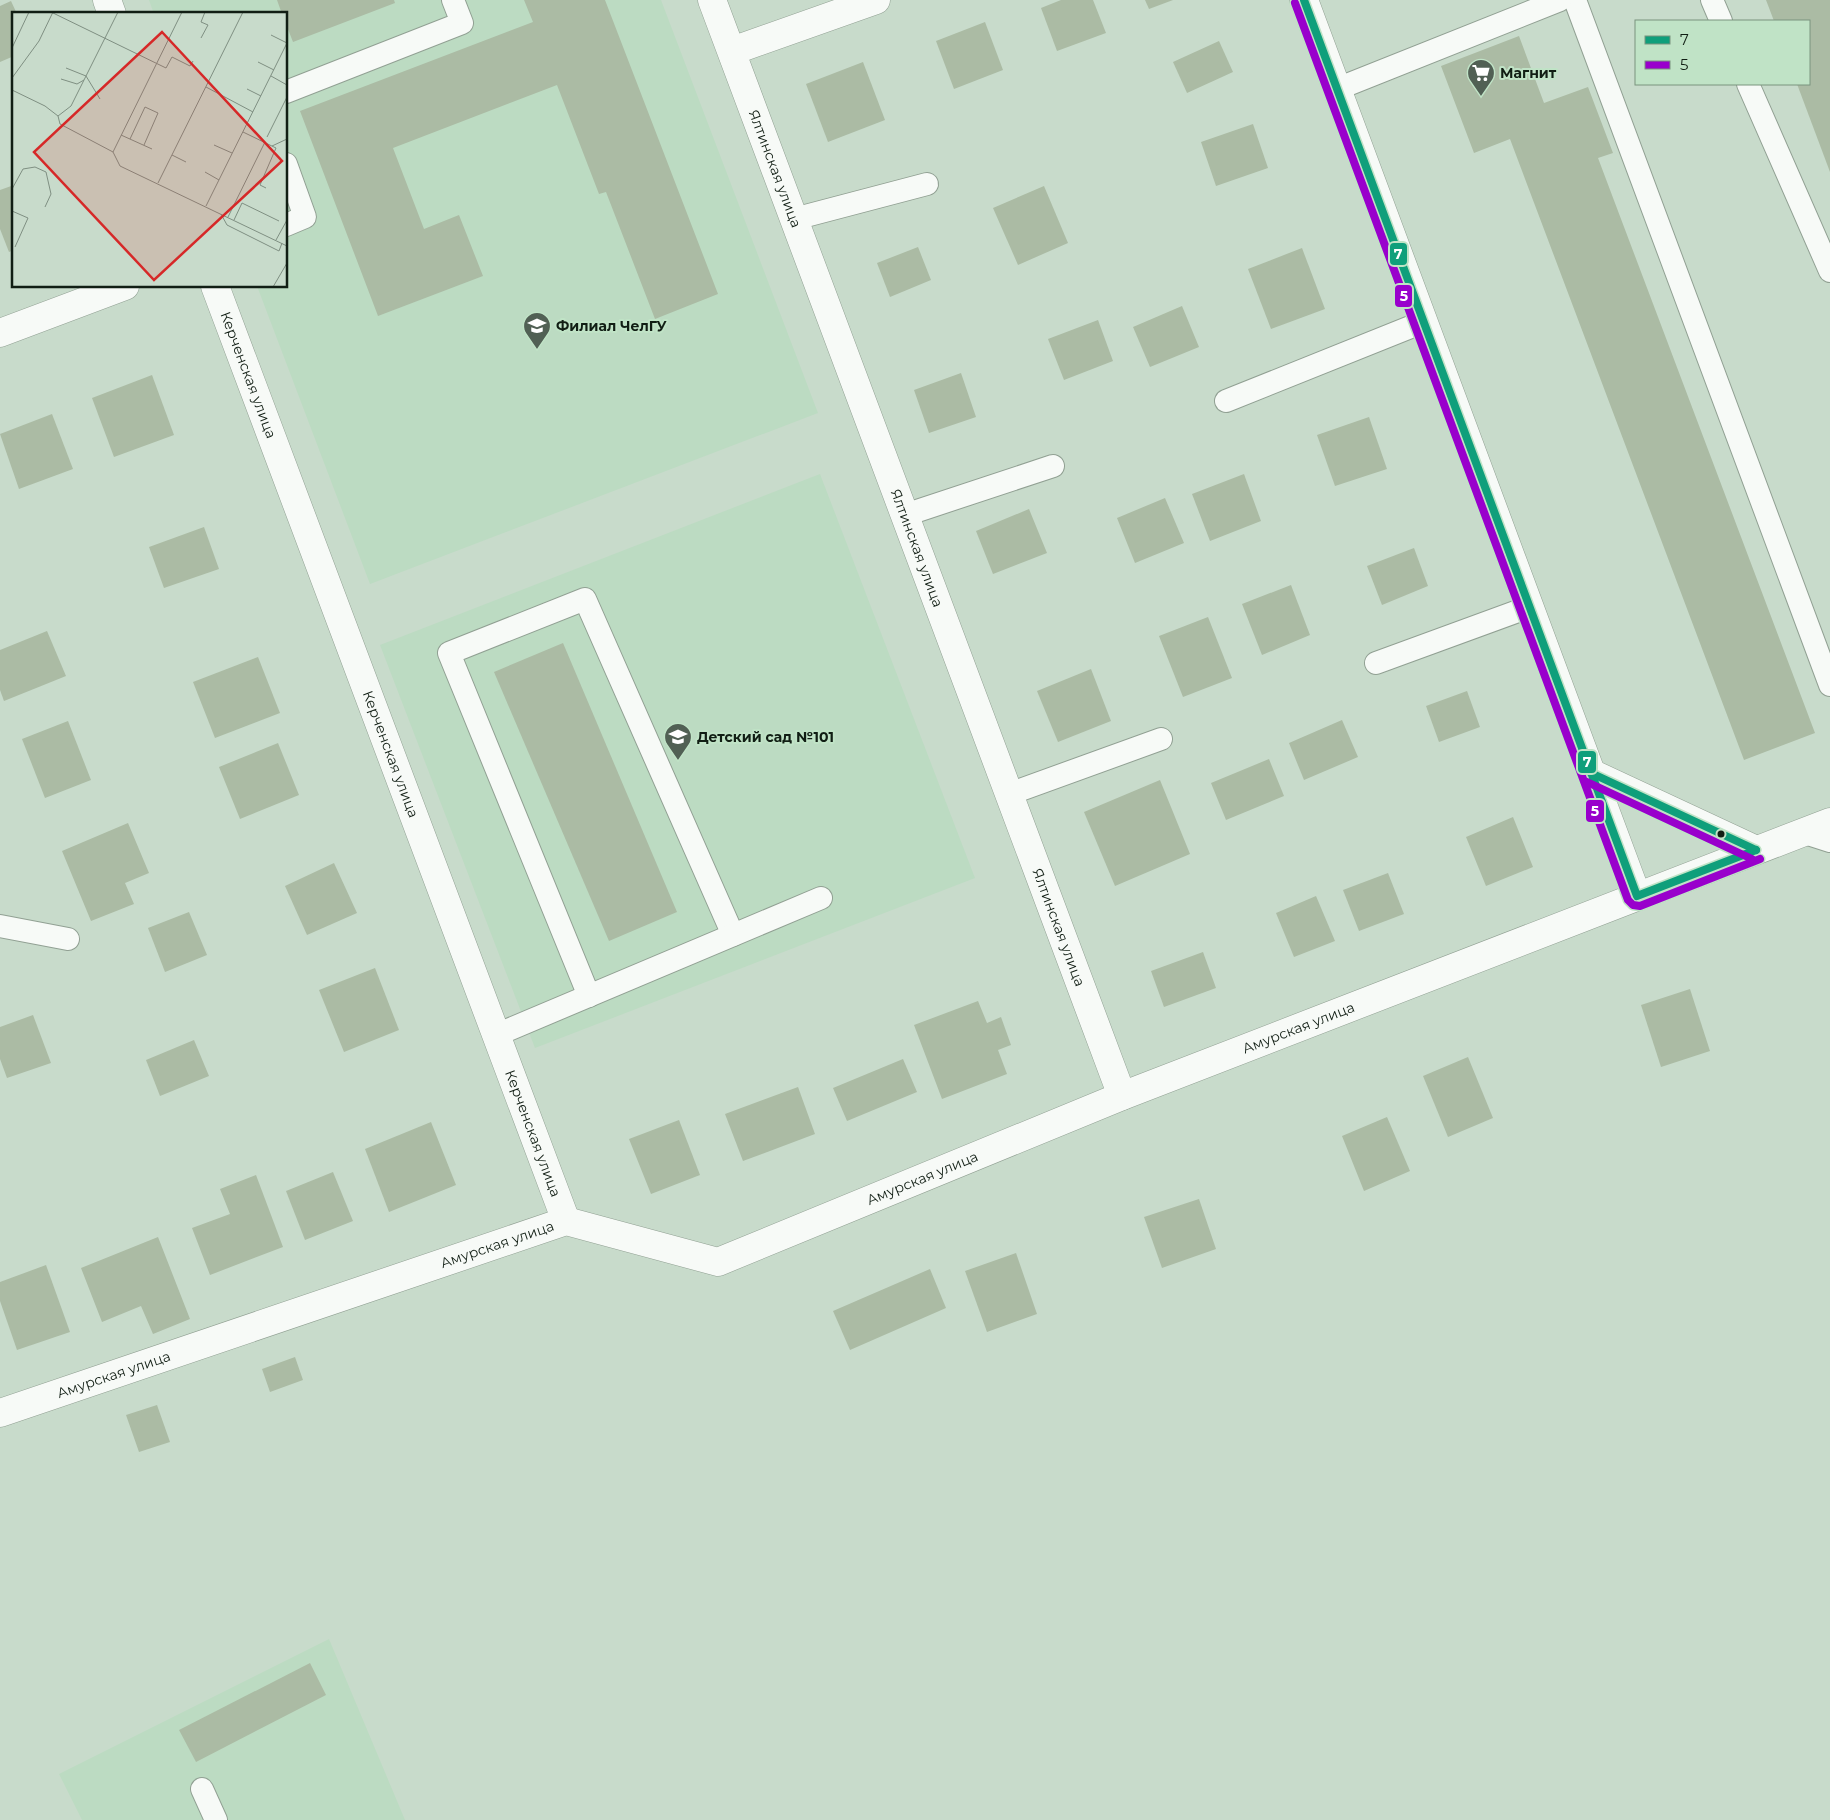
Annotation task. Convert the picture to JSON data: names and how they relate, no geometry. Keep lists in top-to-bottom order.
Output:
{
  "streets": {
    "street": ["Ялтинская улица", "Керченская улица", "Амурская улица"]
  },
  "crossings": [
    ["Ялтинская улица", "Амурская улица"],
    ["Керченская улица", "Амурская улица"]
  ],
  "places": {
    "supermarket": ["Магнит"],
    "school or university": ["Филиал ЧелГУ", "Детский сад №101"]
  },
  "lines": ["transit line 7", "transit line 5"],
  "legend": ["7", "5"]
}
